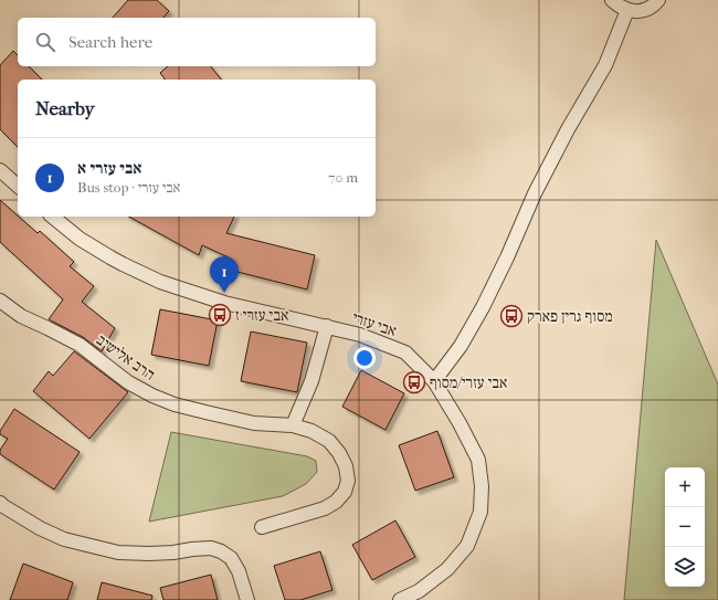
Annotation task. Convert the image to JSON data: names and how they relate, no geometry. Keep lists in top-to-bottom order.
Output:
{
  "streets": {
    "street": ["אבי עזרי", "הרב אלישיב"]
  },
  "places": {
    "bus stop": ["אבי עזרי ז", "מסוף גרין פארק", "אבי עזרי/מסוף"]
  },
  "page": {
    "search": "Search here",
    "heading": "Nearby",
    "list": [
      {
        "mark": "1",
        "name": "אבי עזרי א",
        "note": "Bus stop · אבי עזרי",
        "value": "70 m"
      }
    ],
    "pins": "1",
    "map_buttons": ["+", "−"]
  }
}
